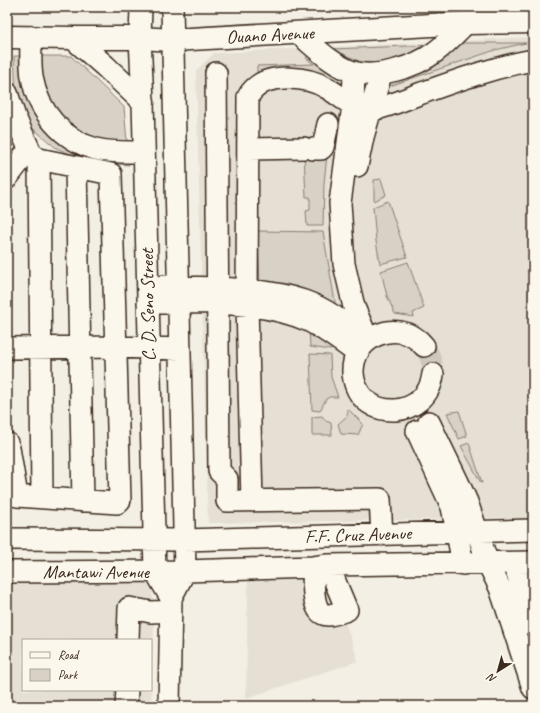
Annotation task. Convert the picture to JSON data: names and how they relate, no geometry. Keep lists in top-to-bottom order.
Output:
{
  "streets": {
    "highway": ["Ouano Avenue"],
    "street": ["C. D. Seno Street", "F.F. Cruz Avenue", "Mantawi Avenue"]
  },
  "crossings": [
    ["Ouano Avenue", "C. D. Seno Street"],
    ["C. D. Seno Street", "F.F. Cruz Avenue"],
    ["C. D. Seno Street", "Mantawi Avenue"],
    ["F.F. Cruz Avenue", "Mantawi Avenue"]
  ],
  "legend": ["Road", "Park"],
  "north": "bottom left"
}
